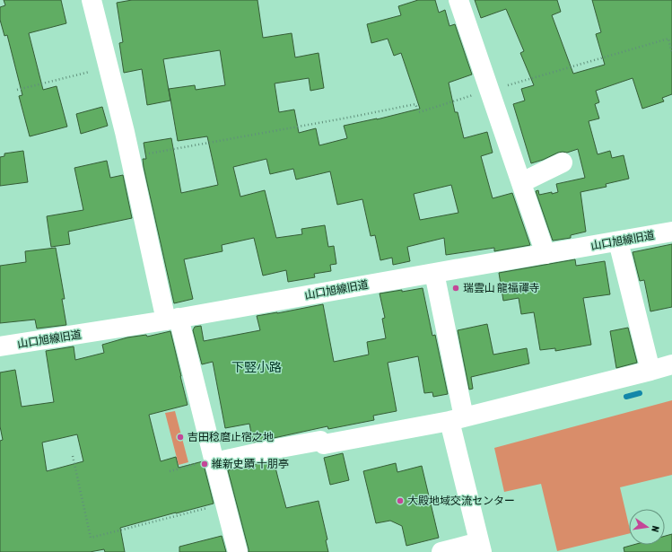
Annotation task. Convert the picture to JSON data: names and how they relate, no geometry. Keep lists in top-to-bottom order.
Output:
{
  "streets": {
    "street": ["山口旭線旧道"]
  },
  "districts": ["下竪小路"],
  "places": [
    "瑞雲山 龍福禪寺",
    "吉田稔麿止宿之地",
    "維新史蹟 十朋亭",
    "大殿地域交流センター"
  ],
  "north": "right"
}
